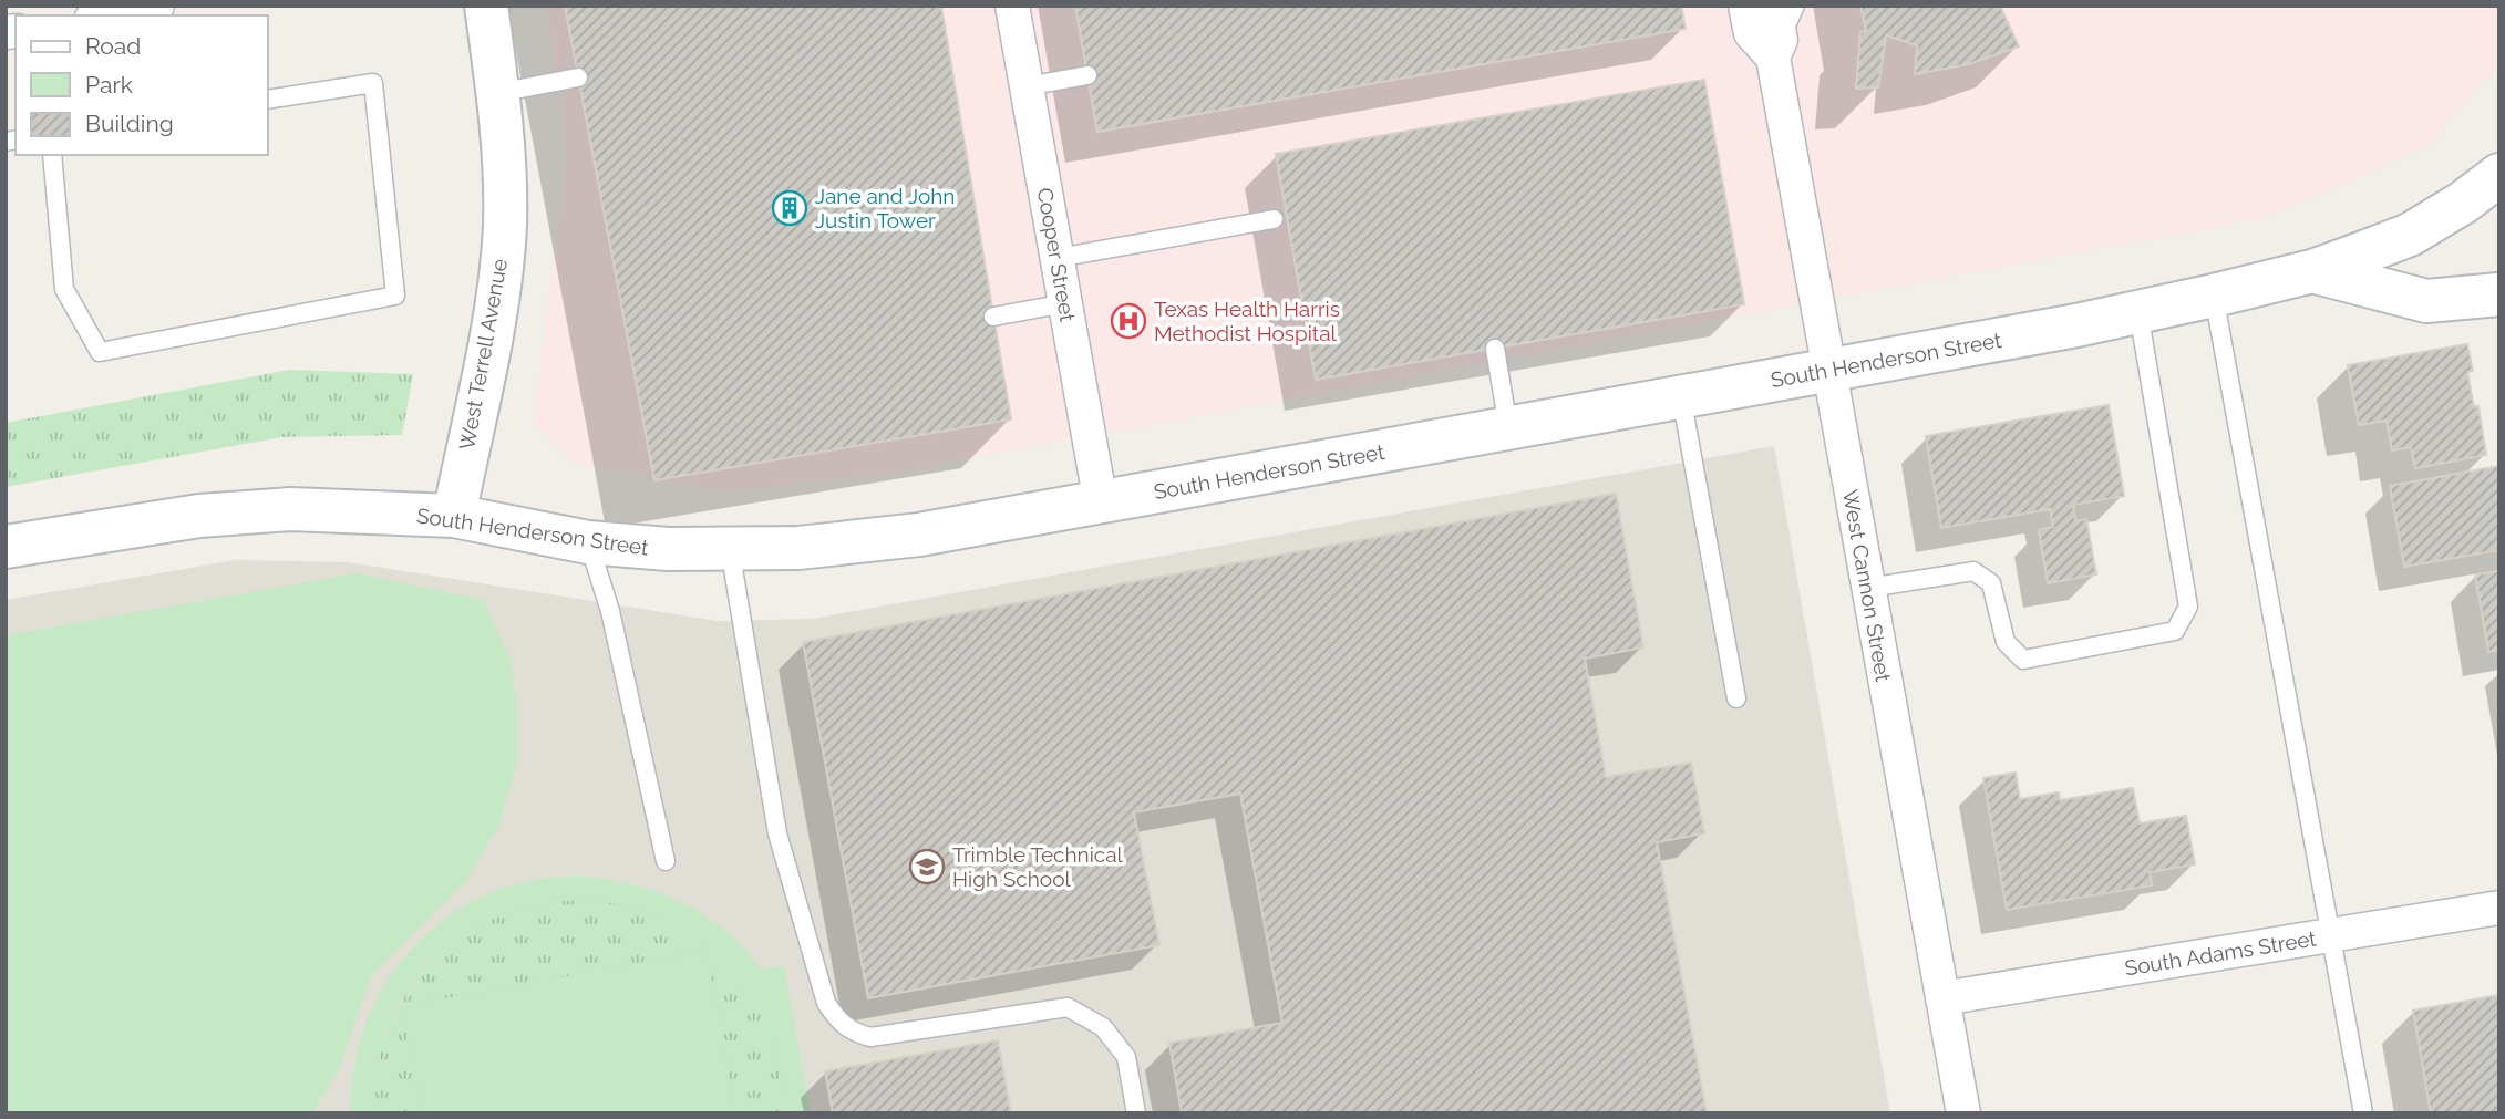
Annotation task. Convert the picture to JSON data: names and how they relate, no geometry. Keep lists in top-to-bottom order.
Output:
{
  "streets": {
    "street": [
      "Cooper Street",
      "West Terrell Avenue",
      "South Henderson Street",
      "West Cannon Street",
      "South Adams Street"
    ]
  },
  "crossings": [
    ["Cooper Street", "South Henderson Street"],
    ["West Terrell Avenue", "South Henderson Street"],
    ["South Henderson Street", "West Cannon Street"],
    ["West Cannon Street", "South Adams Street"]
  ],
  "places": {
    "building": ["Jane and John Justin Tower"],
    "hospital": ["Texas Health Harris Methodist Hospital"],
    "school or university": ["Trimble Technical High School"]
  },
  "legend": ["Road", "Park", "Building"]
}
